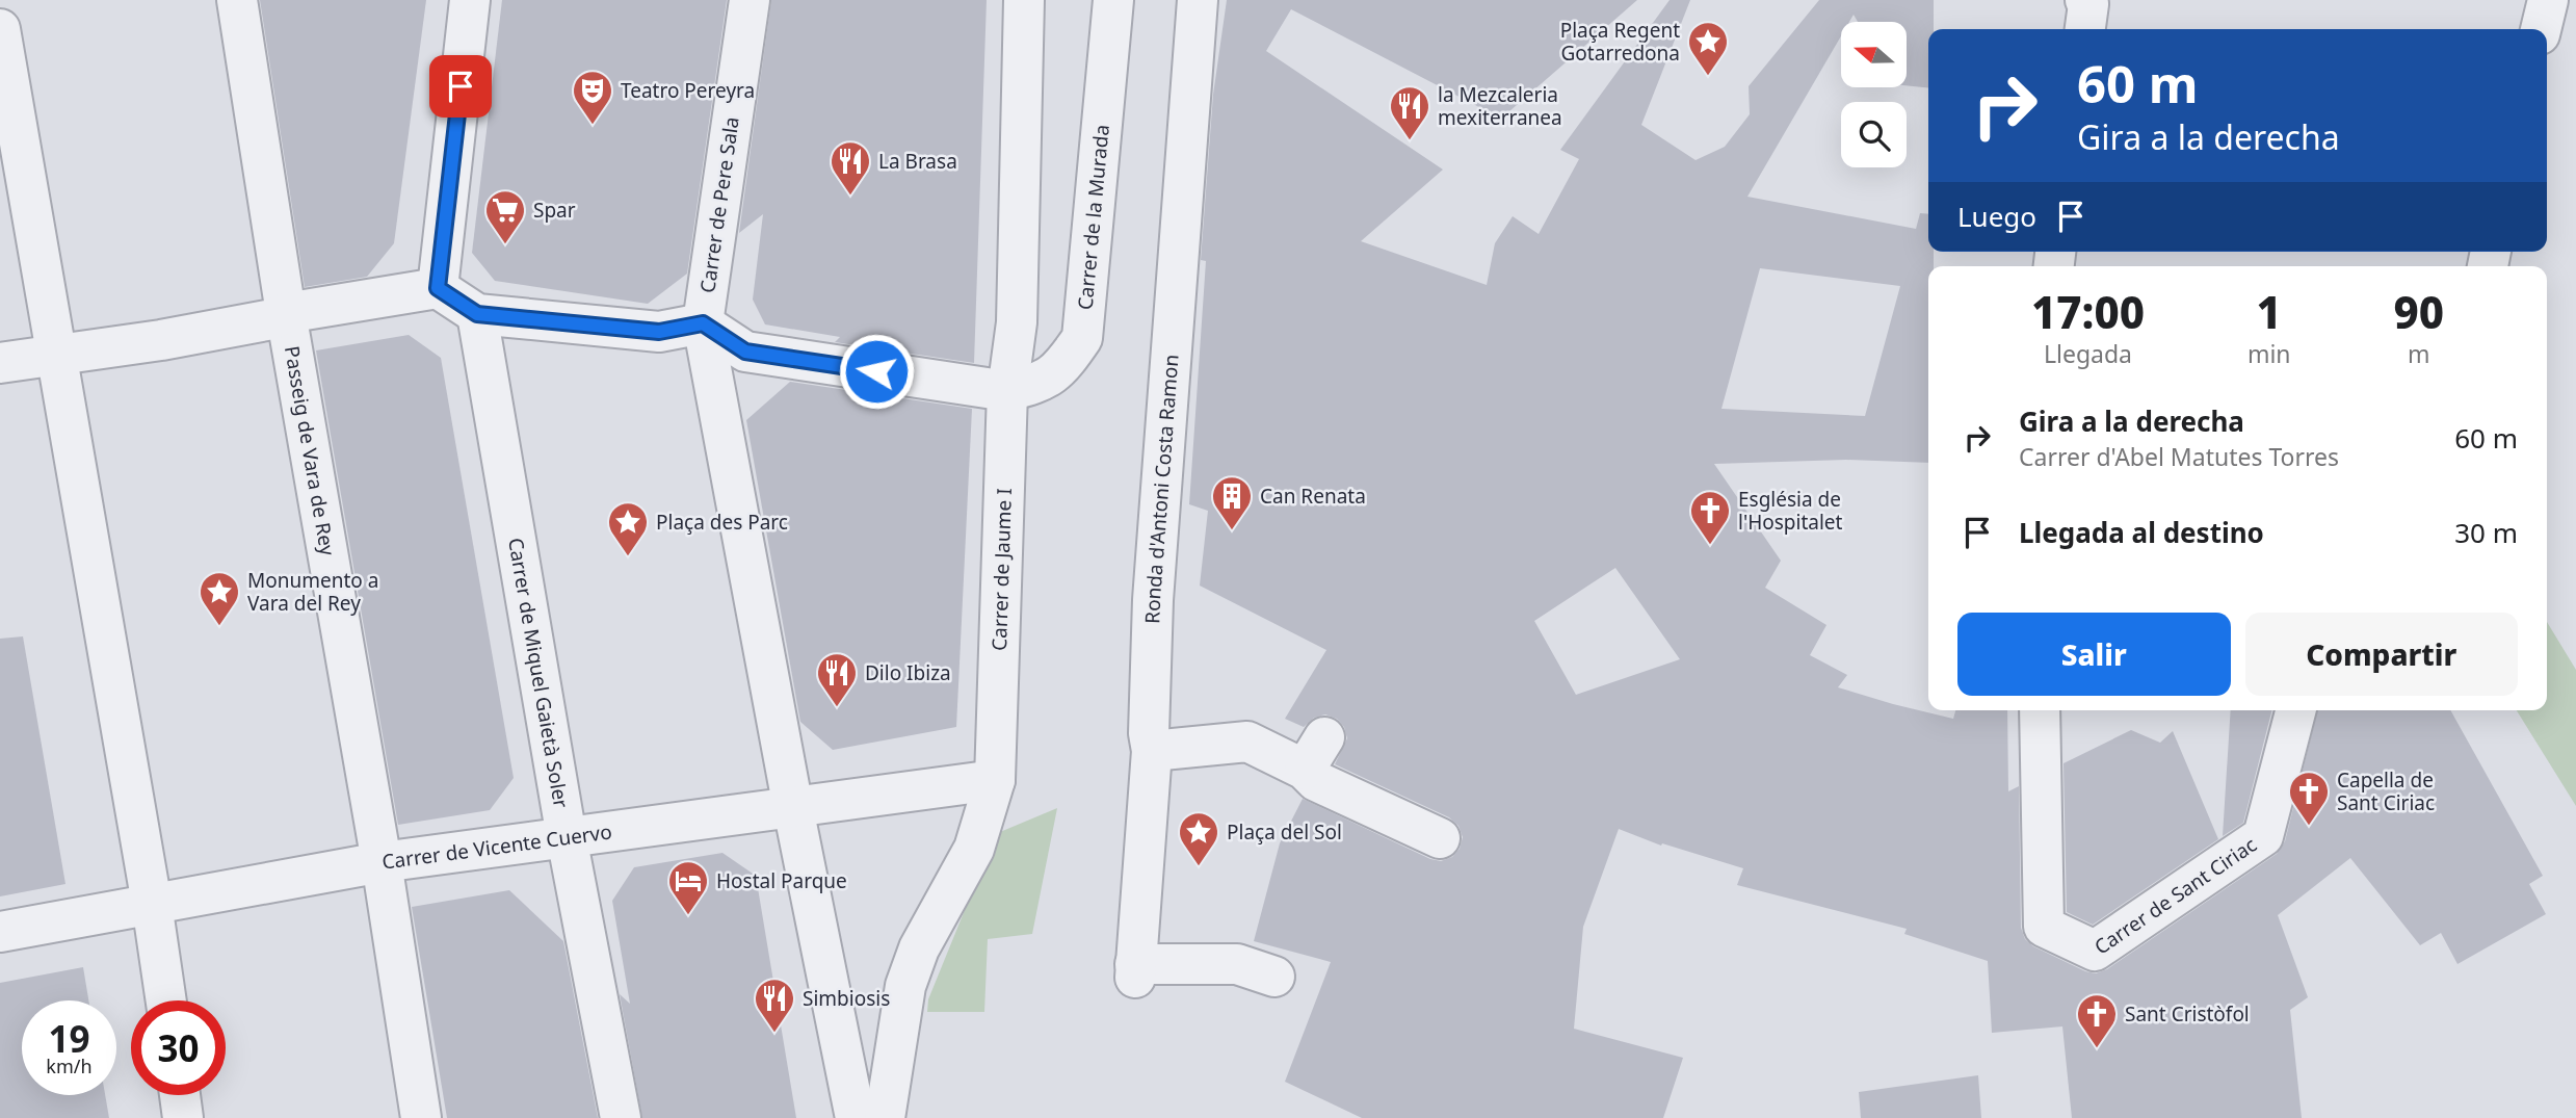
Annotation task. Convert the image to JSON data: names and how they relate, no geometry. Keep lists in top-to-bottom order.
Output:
{
  "streets": {
    "street": [
      "Carrer de Pere Sala",
      "Carrer de la Murada",
      "Passeig de Vara de Rey",
      "Ronda d'Antoni Costa Ramon",
      "Carrer de Jaume I",
      "Carrer de Miquel Gaietà Soler",
      "Carrer de Vicente Cuervo",
      "Carrer de Sant Ciriac"
    ]
  },
  "crossings": [
    ["Carrer de la Murada", "Carrer de Jaume I"],
    ["Passeig de Vara de Rey", "Carrer de Vicente Cuervo"],
    ["Carrer de Jaume I", "Carrer de Vicente Cuervo"],
    ["Carrer de Miquel Gaietà Soler", "Carrer de Vicente Cuervo"]
  ],
  "places": {
    "place": [
      "Plaça Regent Gotarredona",
      "Plaça des Parc",
      "Monumento a Vara del Rey",
      "Plaça del Sol"
    ],
    "theatre": ["Teatro Pereyra"],
    "restaurant": [
      "la Mezcaleria mexiterranea",
      "La Brasa",
      "Dilo Ibiza",
      "Simbiosis"
    ],
    "supermarket": ["Spar"],
    "building": ["Can Renata"],
    "church": ["Església de l'Hospitalet", "Capella de Sant Ciriac", "Sant Cristòfol"],
    "hotel": ["Hostal Parque"]
  },
  "north": "left",
  "page": {
    "turn": ["60 m", "Gira a la derecha"],
    "then": "Luego",
    "eta": [
      "17:00",
      "Llegada",
      "1",
      "min",
      "90",
      "m"
    ],
    "list": [
      {
        "name": "Gira a la derecha",
        "note": "Carrer d'Abel Matutes Torres",
        "value": "60 m"
      },
      {
        "name": "Llegada al destino",
        "value": "30 m"
      }
    ],
    "buttons": ["Salir", "Compartir"],
    "speed": "19 km/h",
    "limit": "30"
  }
}
